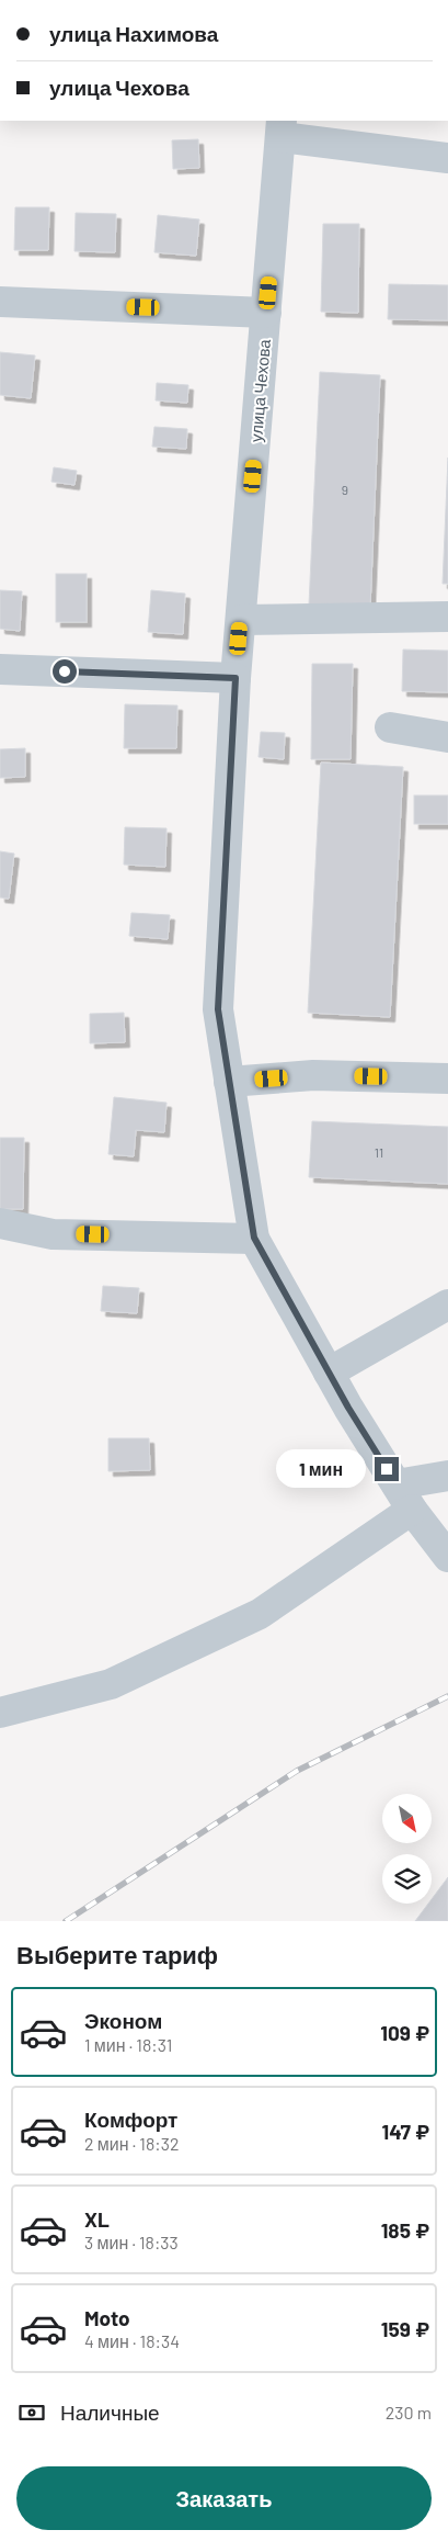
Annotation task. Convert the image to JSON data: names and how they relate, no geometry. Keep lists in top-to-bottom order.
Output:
{
  "streets": {
    "street": ["улица Чехова"]
  },
  "house_numbers": ["9", "11"],
  "north": "bottom right",
  "page": {
    "banner": ["улица Нахимова", "улица Чехова"],
    "bubble": "1 мин",
    "heading": "Выберите тариф",
    "list": [
      {
        "name": "Эконом",
        "note": "1 мин · 18:31",
        "value": "109 ₽"
      },
      {
        "name": "Комфорт",
        "note": "2 мин · 18:32",
        "value": "147 ₽"
      },
      {
        "name": "XL",
        "note": "3 мин · 18:33",
        "value": "185 ₽"
      },
      {
        "name": "Moto",
        "note": "4 мин · 18:34",
        "value": "159 ₽"
      }
    ],
    "pay": ["Наличные", "230 m"],
    "buttons": "Заказать"
  }
}
